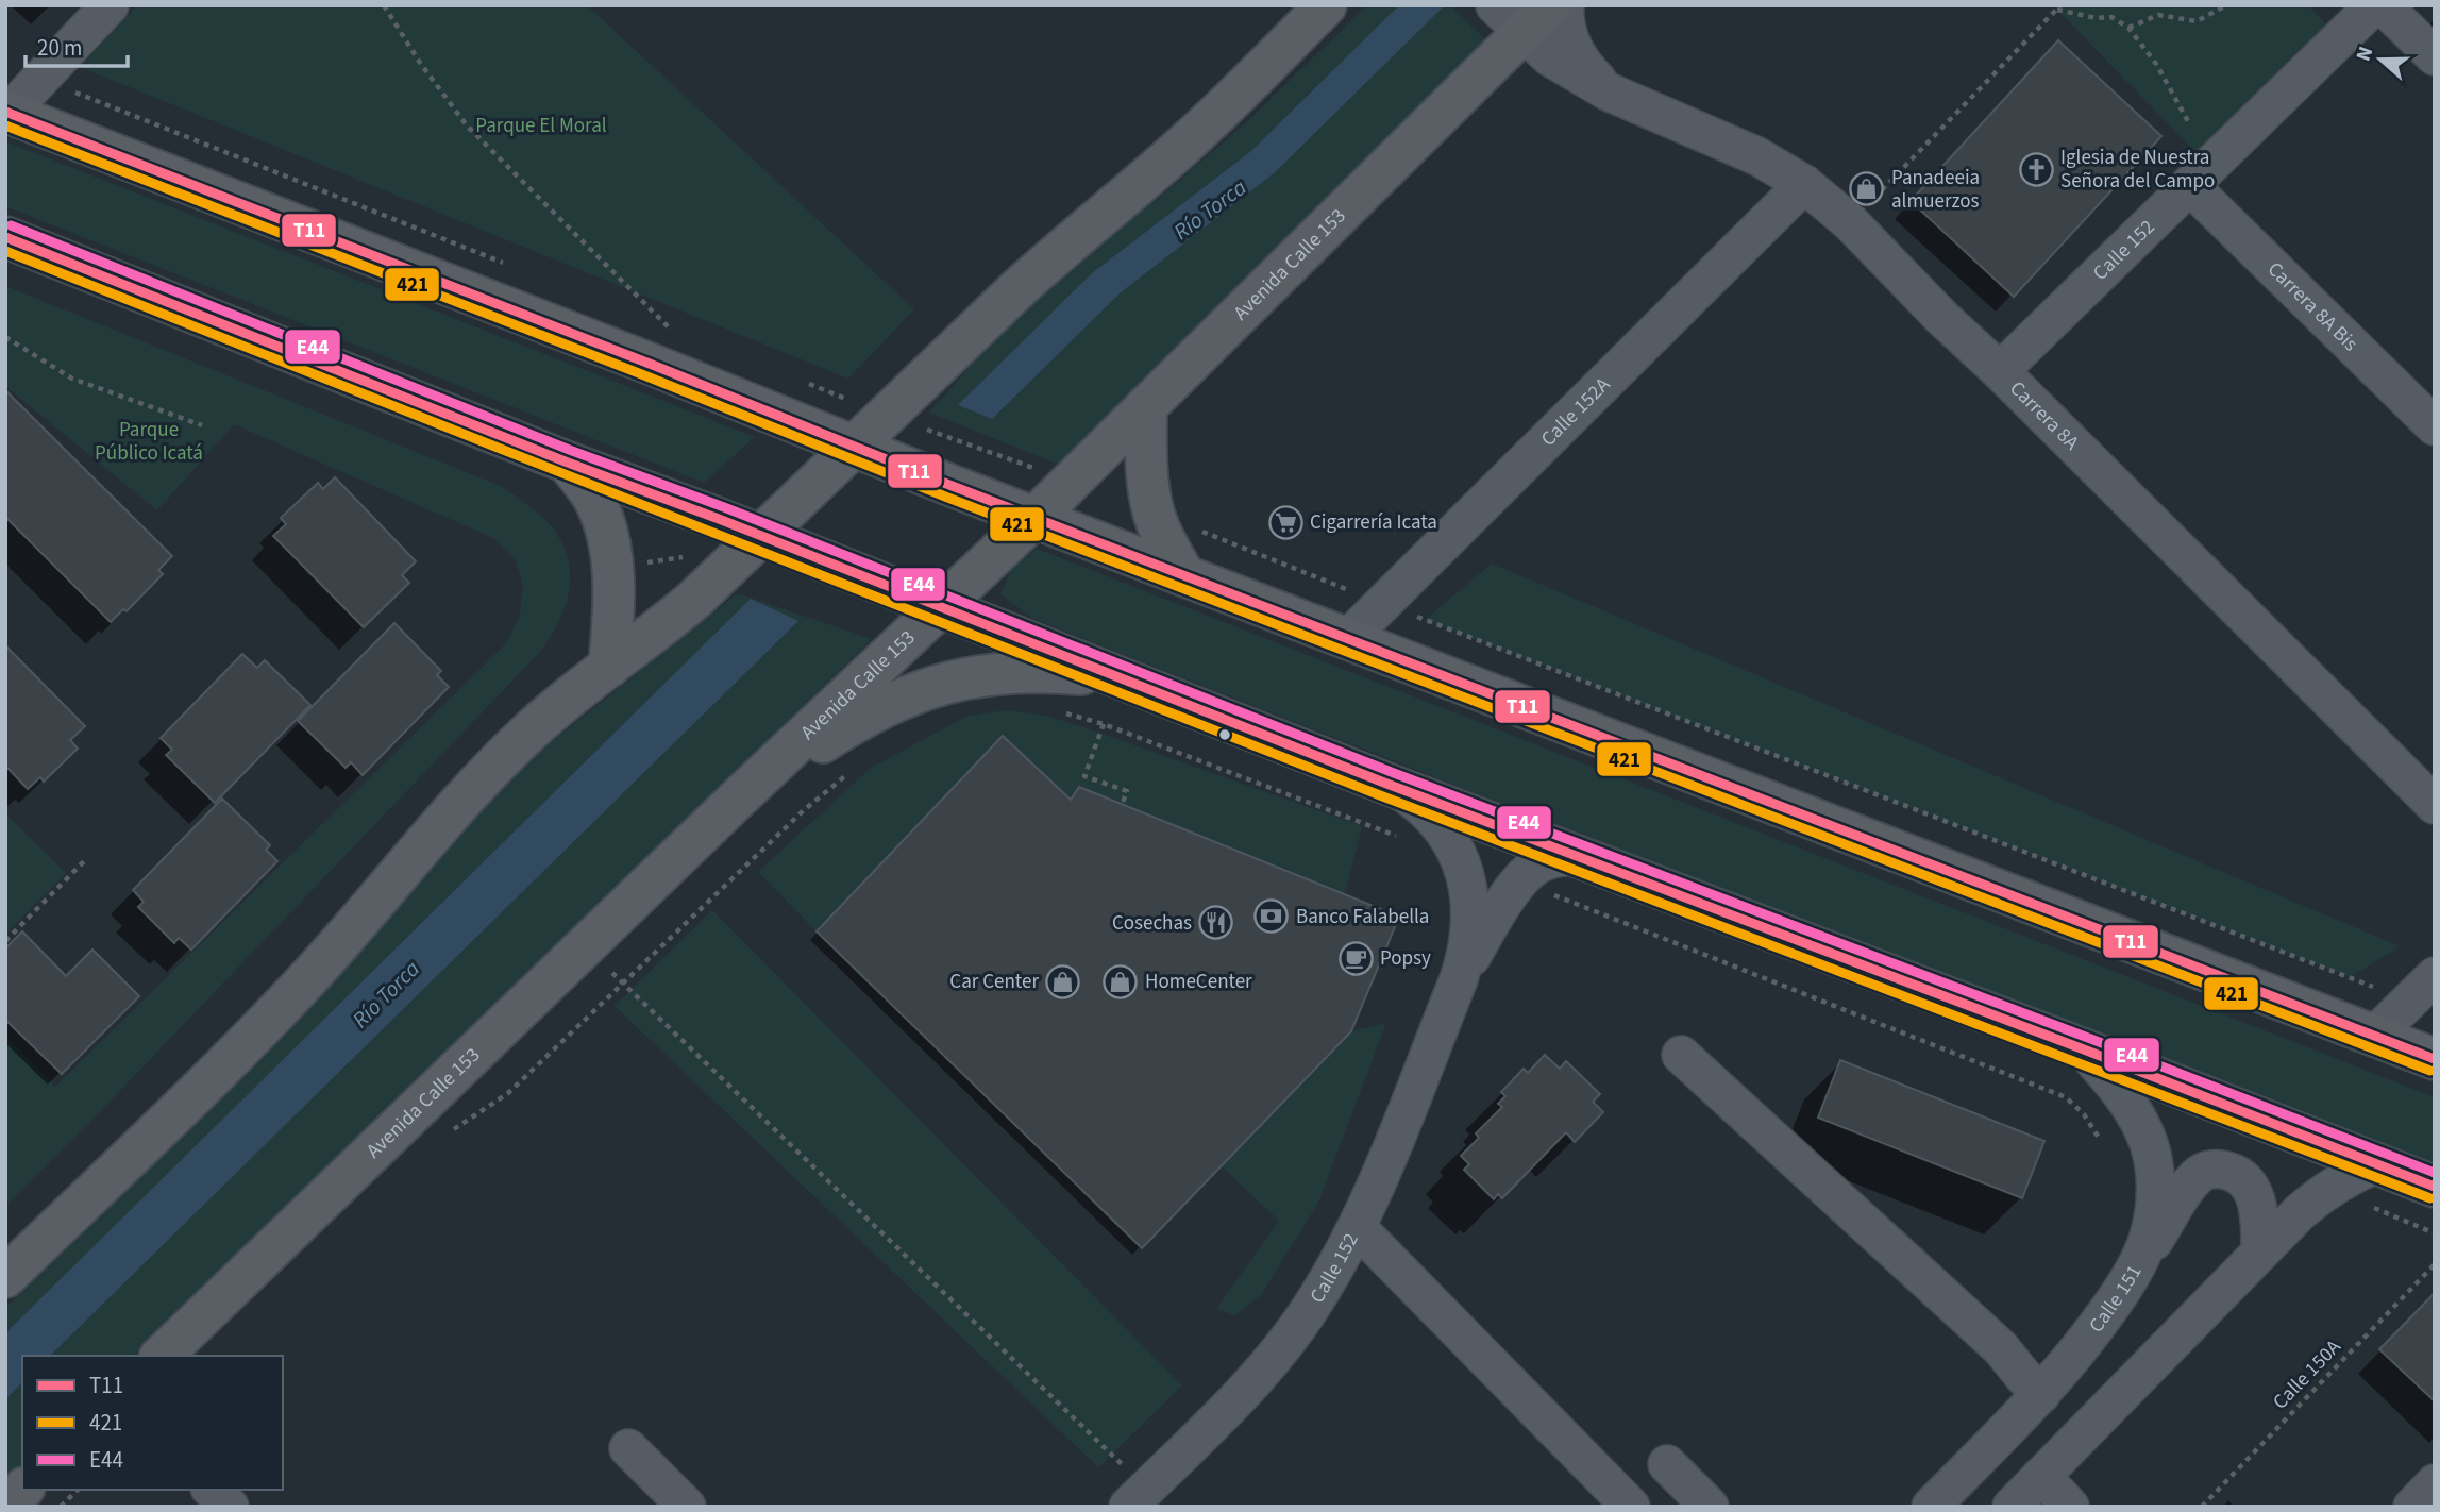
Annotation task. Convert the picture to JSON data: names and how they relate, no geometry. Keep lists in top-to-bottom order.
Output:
{
  "streets": {
    "main road": ["Avenida Calle 153"],
    "street": [
      "Calle 152",
      "Carrera 8A Bis",
      "Calle 152A",
      "Carrera 8A",
      "Calle 151"
    ],
    "path": ["Calle 150A"]
  },
  "crossings": [
    ["Calle 152", "Carrera 8A Bis"],
    ["Calle 152", "Carrera 8A"],
    ["Avenida Calle 153", "Carrera 8A"],
    ["Calle 152A", "Carrera 8A"]
  ],
  "water": ["Río Torca"],
  "parks": ["Parque El Moral", "Parque Público Icatá"],
  "places": {
    "church": ["Iglesia de Nuestra Señora del Campo"],
    "shop": ["Panadeeia almuerzos", "Car Center", "HomeCenter"],
    "supermarket": ["Cigarrería Icata"],
    "bank": ["Banco Falabella"],
    "restaurant": ["Cosechas"],
    "cafe": ["Popsy"]
  },
  "lines": ["transit line T11", "transit line 421", "transit line E44"],
  "legend": ["T11", "421", "E44"],
  "scale_bar": "20 m",
  "north": "left"
}
